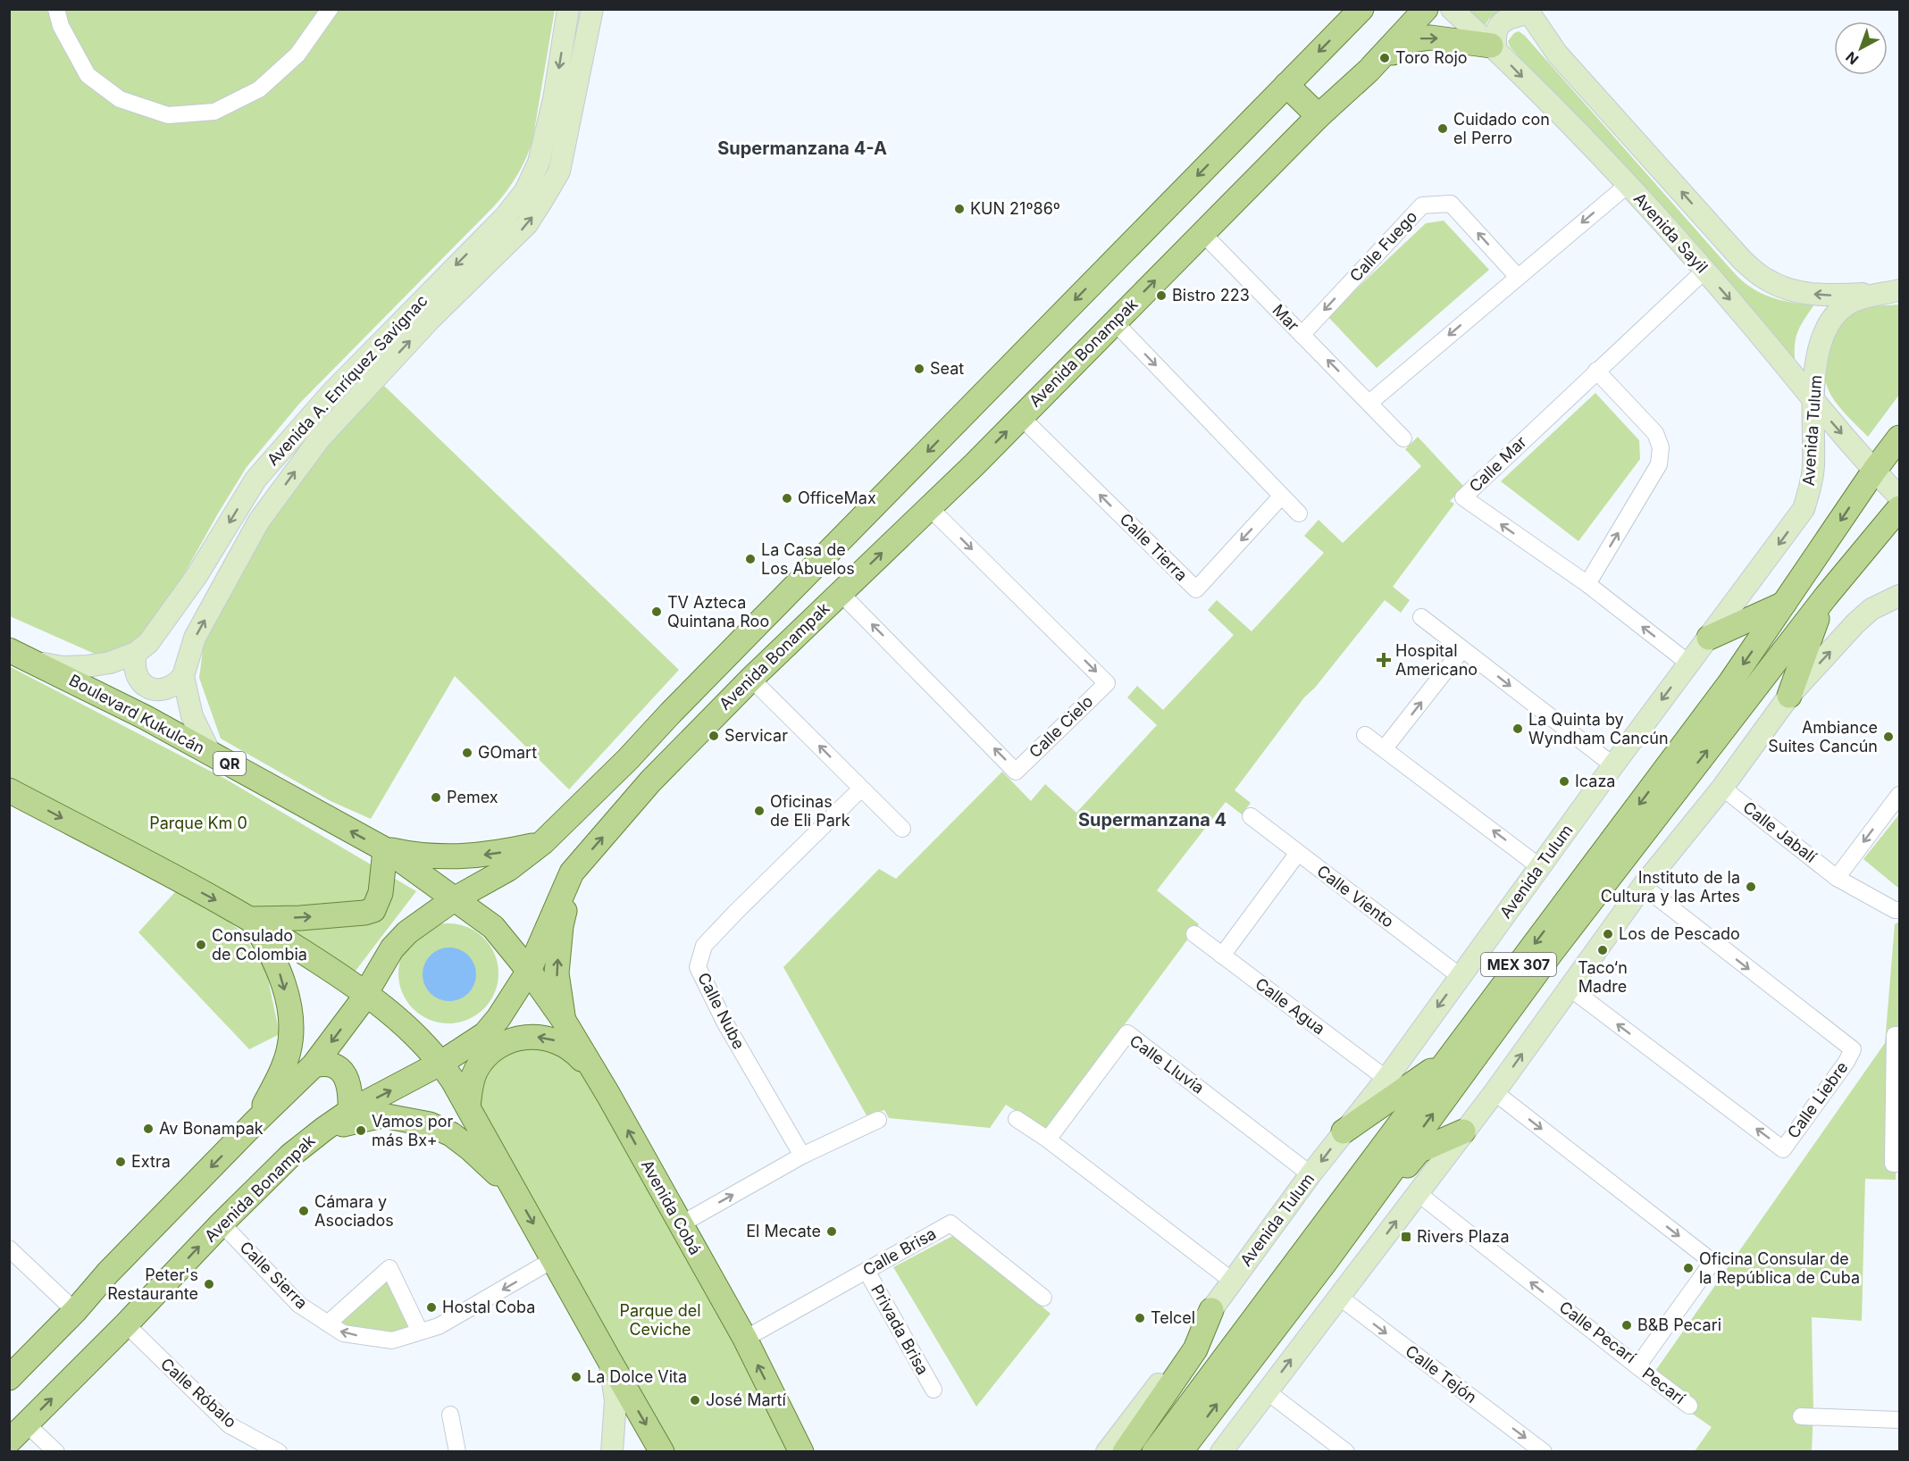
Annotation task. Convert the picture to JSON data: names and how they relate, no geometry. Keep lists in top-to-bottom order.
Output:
{
  "streets": {
    "main road": [
      "Avenida Bonampak",
      "Boulevard Kukulcán",
      "QR",
      "MEX 307",
      "Avenida Cobá"
    ],
    "street": [
      "Avenida Sayil",
      "Calle Fuego",
      "Mar",
      "Avenida A. Enríquez Savignac",
      "Avenida Tulum",
      "Calle Mar",
      "Calle Tierra",
      "Calle Cielo",
      "Calle Jabalí",
      "Calle Viento",
      "Calle Agua",
      "Calle Nube",
      "Calle Lluvia",
      "Calle Liebre",
      "Calle Brisa",
      "Calle Sierra",
      "Privada Brisa",
      "Calle Pecarí",
      "Calle Tejón",
      "Pecarí",
      "Calle Róbalo"
    ]
  },
  "crossings": [
    ["Avenida Sayil", "Avenida Tulum"],
    ["Avenida Sayil", "Calle Mar"],
    ["Avenida Sayil", "MEX 307"],
    ["Calle Fuego", "Mar"],
    ["Mar", "Avenida Bonampak"],
    ["Avenida Bonampak", "Calle Tierra"],
    ["Avenida Bonampak", "Boulevard Kukulcán"],
    ["Avenida Bonampak", "Calle Cielo"],
    ["Avenida Bonampak", "Avenida Cobá"],
    ["Avenida Bonampak", "Calle Sierra"],
    ["Avenida Bonampak", "Calle Róbalo"],
    ["Avenida A. Enríquez Savignac", "Boulevard Kukulcán"],
    ["Avenida Tulum", "Calle Mar"],
    ["Avenida Tulum", "Calle Viento"],
    ["Avenida Tulum", "Calle Agua"],
    ["Avenida Tulum", "Calle Lluvia"],
    ["Boulevard Kukulcán", "Avenida Cobá"],
    ["Avenida Cobá", "Calle Brisa"],
    ["Calle Brisa", "Privada Brisa"],
    ["Calle Pecarí", "Pecarí"]
  ],
  "one_way": ["Calle Sierra"],
  "districts": ["Supermanzana 4-A", "Supermanzana 4"],
  "parks": ["Parque Km 0", "Parque del Ceviche"],
  "places": {
    "other": [
      "Toro Rojo",
      "Cuidado con el Perro",
      "KUN 21º86º",
      "Bistro 223",
      "Seat",
      "OfficeMax",
      "La Casa de Los Abuelos",
      "TV Azteca Quintana Roo",
      "La Quinta by Wyndham Cancún",
      "Servicar",
      "Ambiance Suites Cancún",
      "GOmart",
      "Icaza",
      "Pemex",
      "Oficinas de Eli Park",
      "Instituto de la Cultura y las Artes",
      "Los de Pescado",
      "Consulado de Colombia",
      "Taco‘n Madre",
      "Av Bonampak",
      "Vamos por más Bx+",
      "Extra",
      "Cámara y Asociados",
      "El Mecate",
      "Oficina Consular de la República de Cuba",
      "Peter's Restaurante",
      "Hostal Coba",
      "Telcel",
      "B&B Pecari",
      "La Dolce Vita",
      "José Martí"
    ],
    "health": ["Hospital Americano"],
    "transit": ["Rivers Plaza"]
  },
  "north": "bottom left"
}
